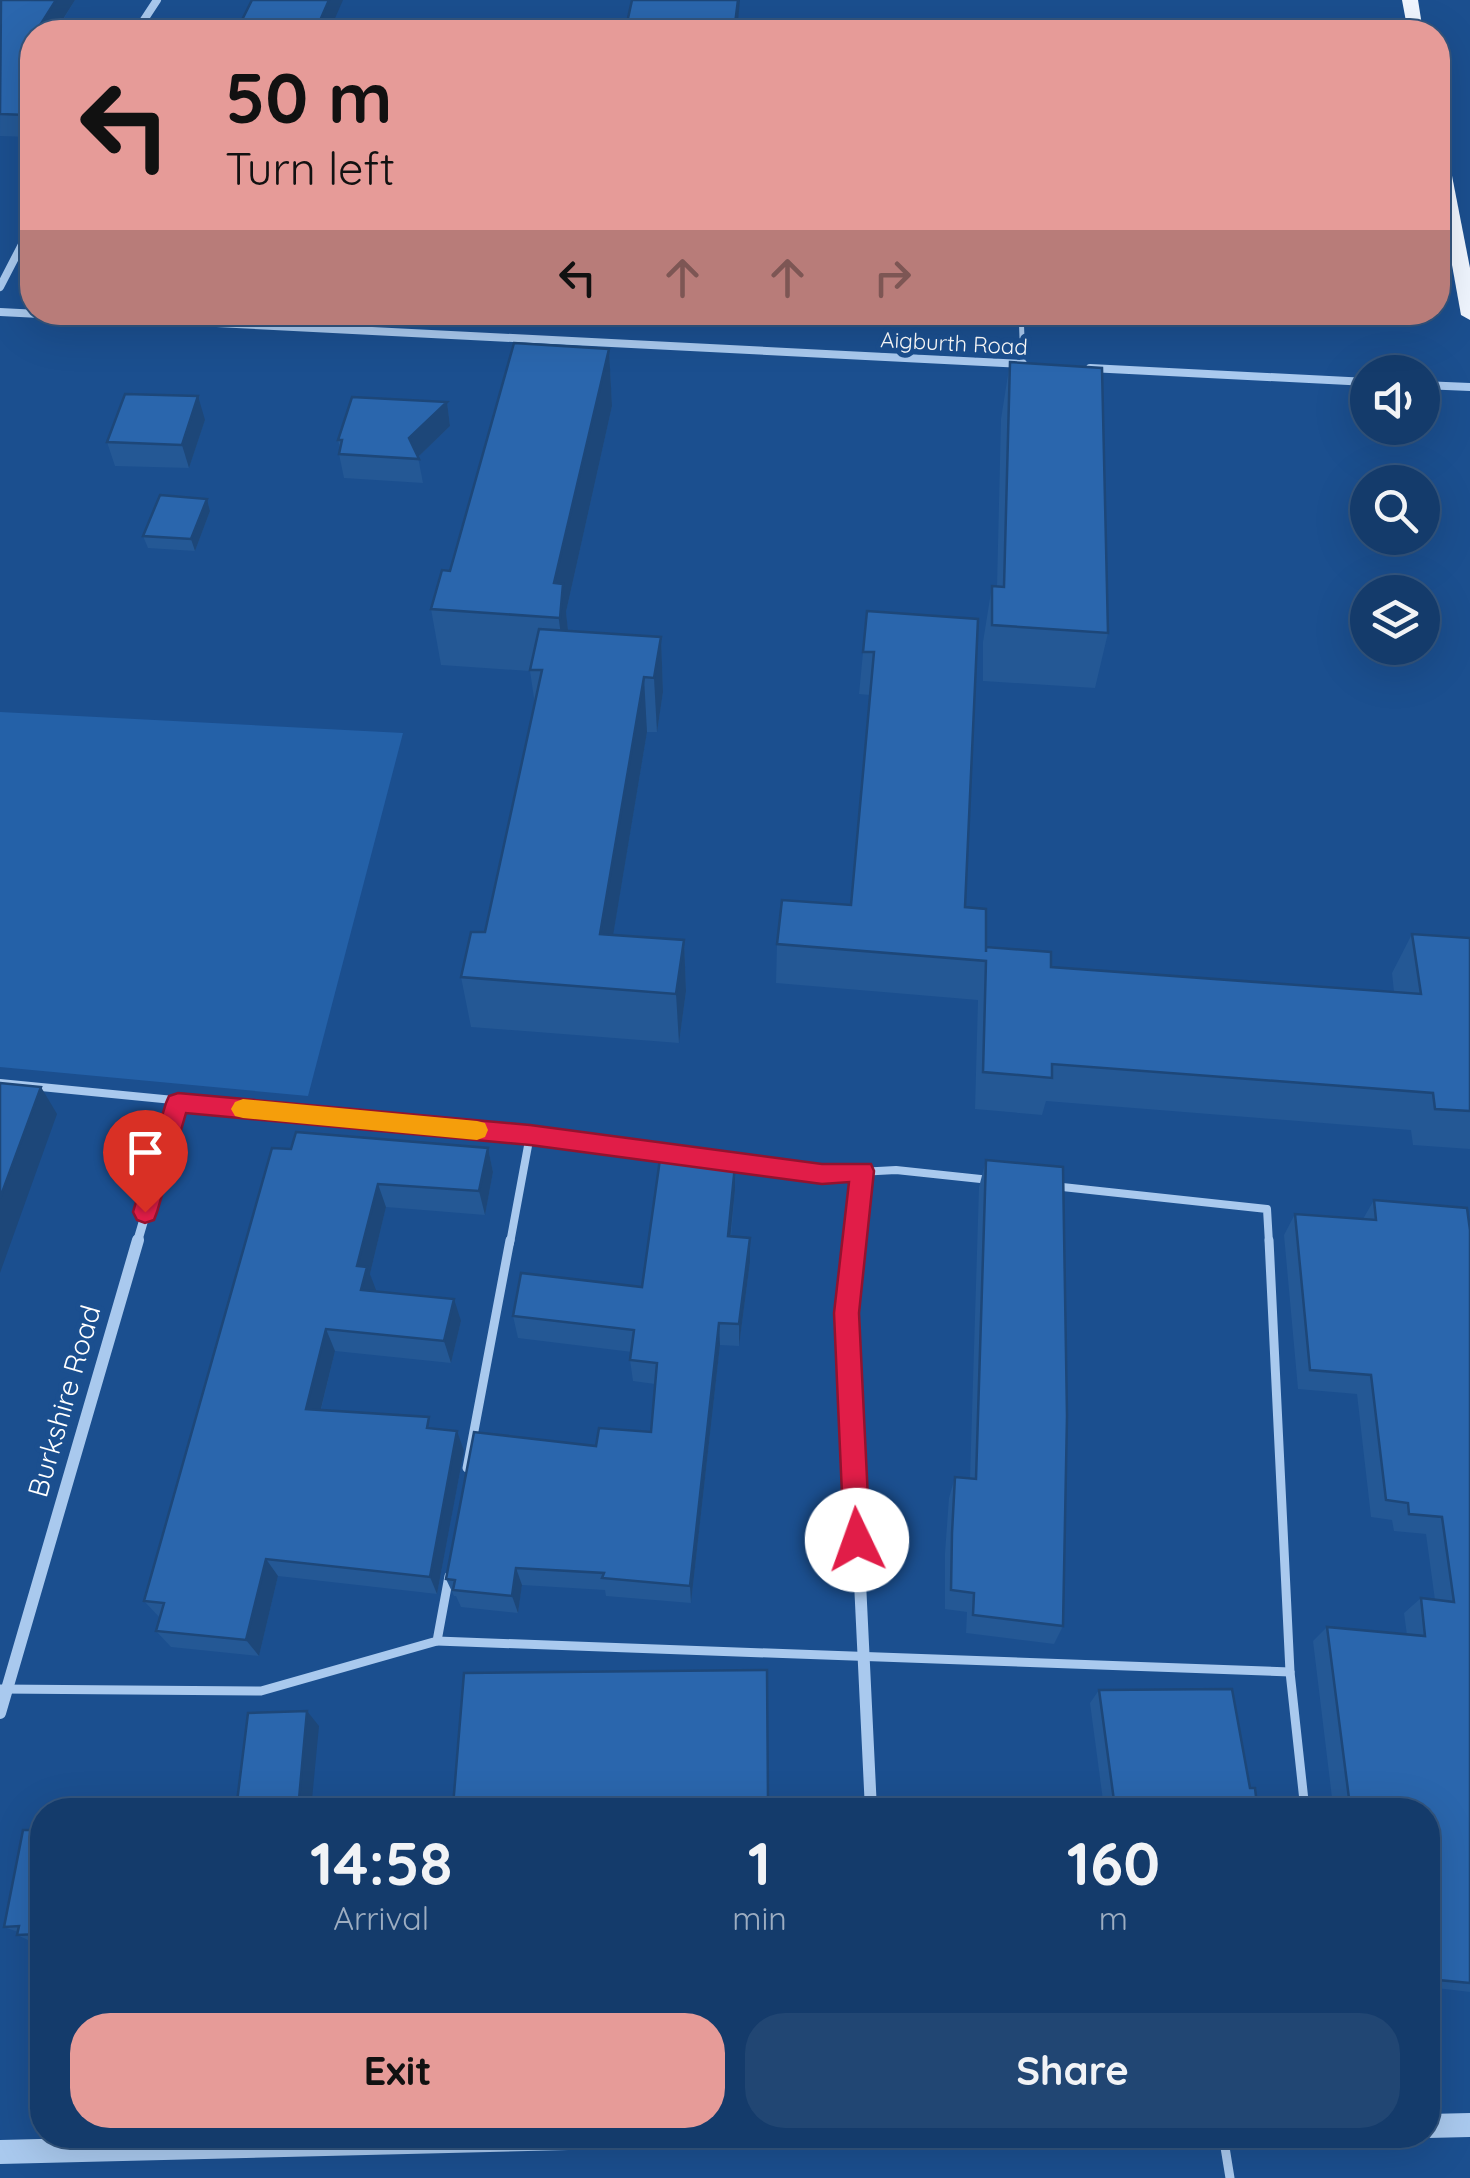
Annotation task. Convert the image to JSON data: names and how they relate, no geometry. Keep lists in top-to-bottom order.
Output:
{
  "streets": {
    "street": ["Aigburth Road", "Burkshire Road"]
  },
  "page": {
    "turn": ["50 m", "Turn left"],
    "eta": [
      "14:58",
      "Arrival",
      "1",
      "min",
      "160",
      "m"
    ],
    "buttons": ["Exit", "Share"]
  }
}
